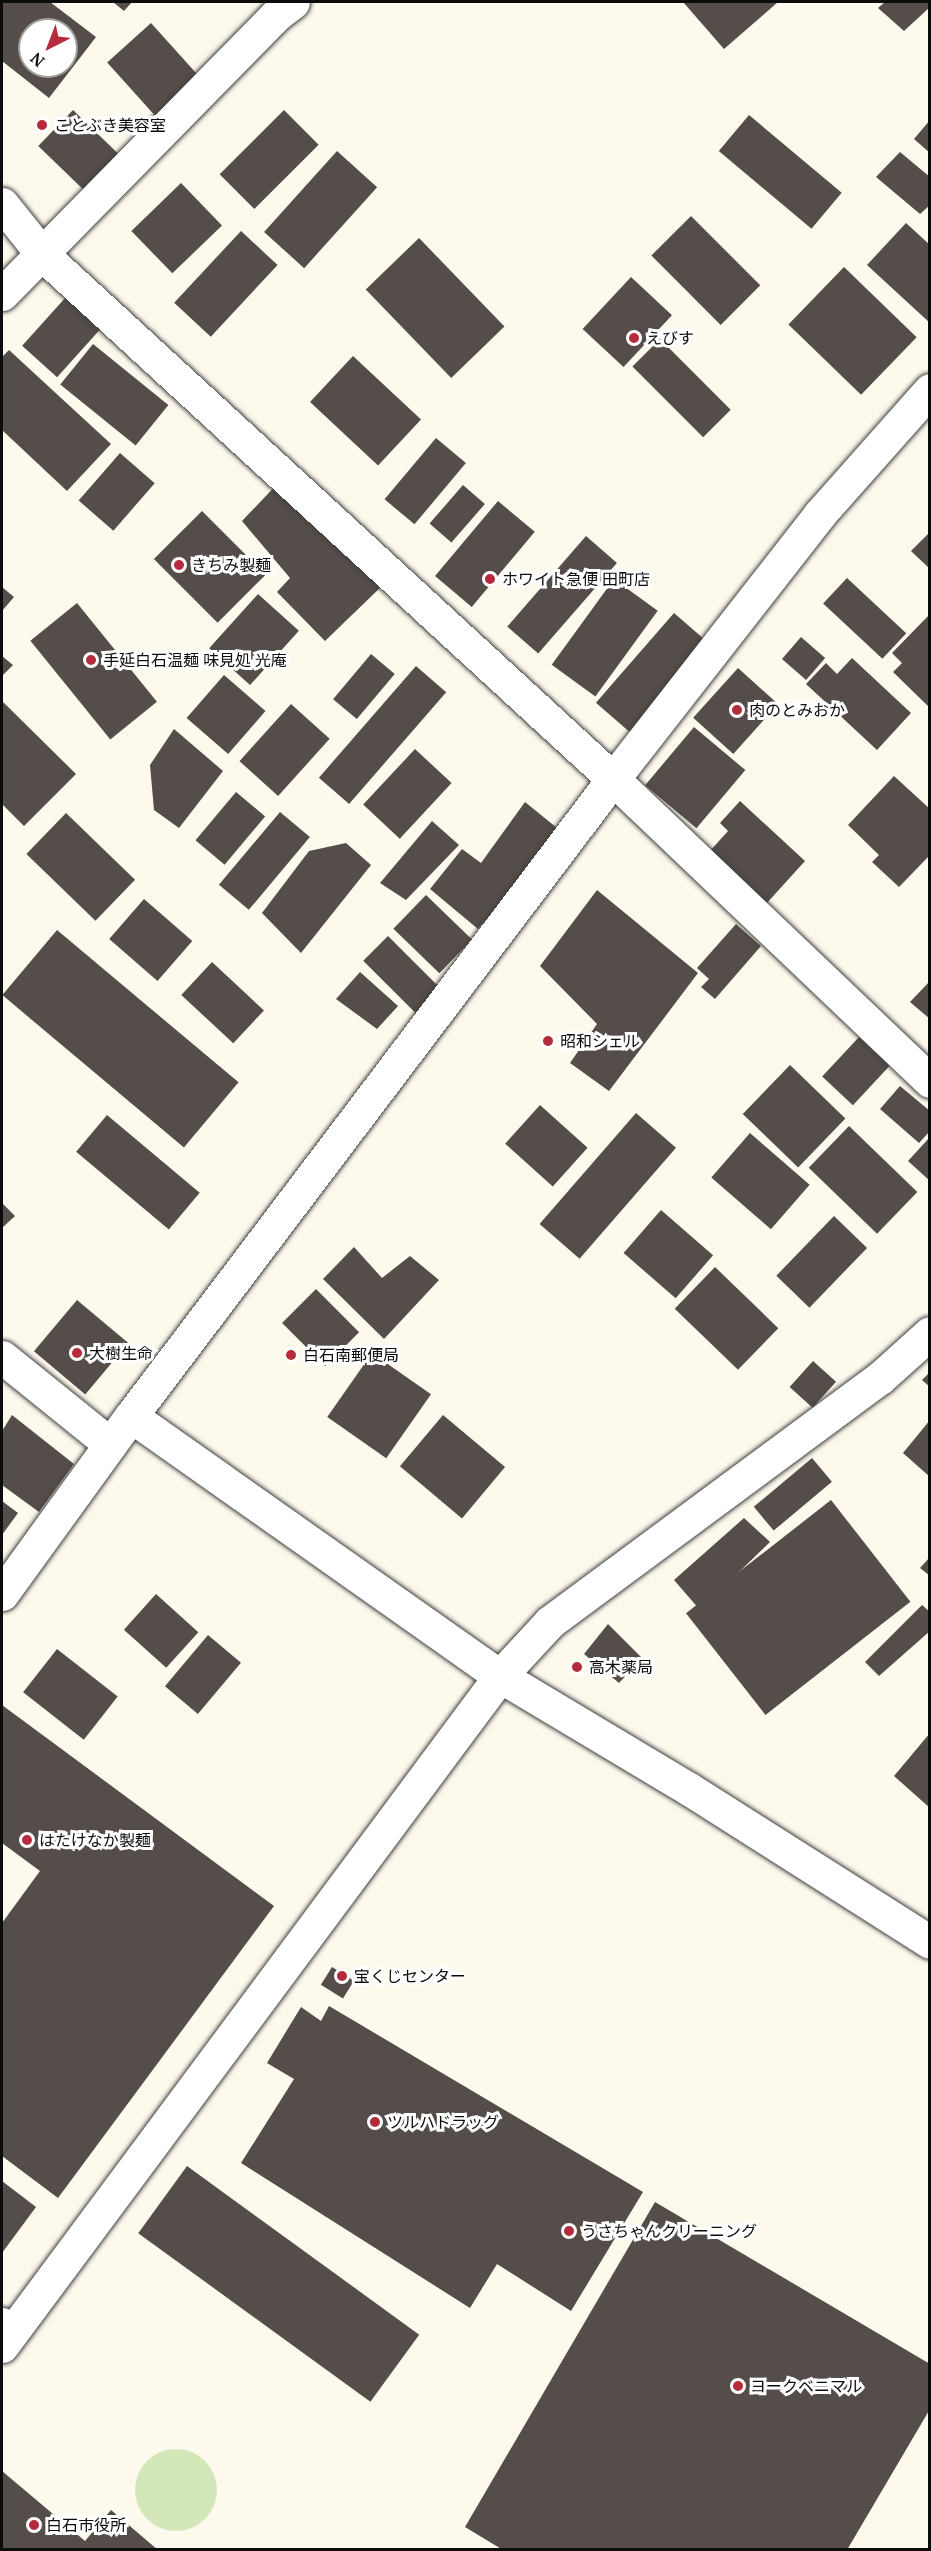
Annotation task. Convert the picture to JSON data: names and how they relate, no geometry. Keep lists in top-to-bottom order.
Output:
{
  "places": [
    "ことぶき美容室",
    "えびす",
    "きちみ製麺",
    "ホワイト急便 田町店",
    "手延白石温麺 味見処 光庵",
    "肉のとみおか",
    "昭和シェル",
    "大樹生命",
    "白石南郵便局",
    "高木薬局",
    "はたけなか製麺",
    "宝くじセンター",
    "ツルハドラッグ",
    "うさちゃんクリーニング",
    "ヨークベニマル",
    "白石市役所"
  ],
  "north": "bottom left"
}
